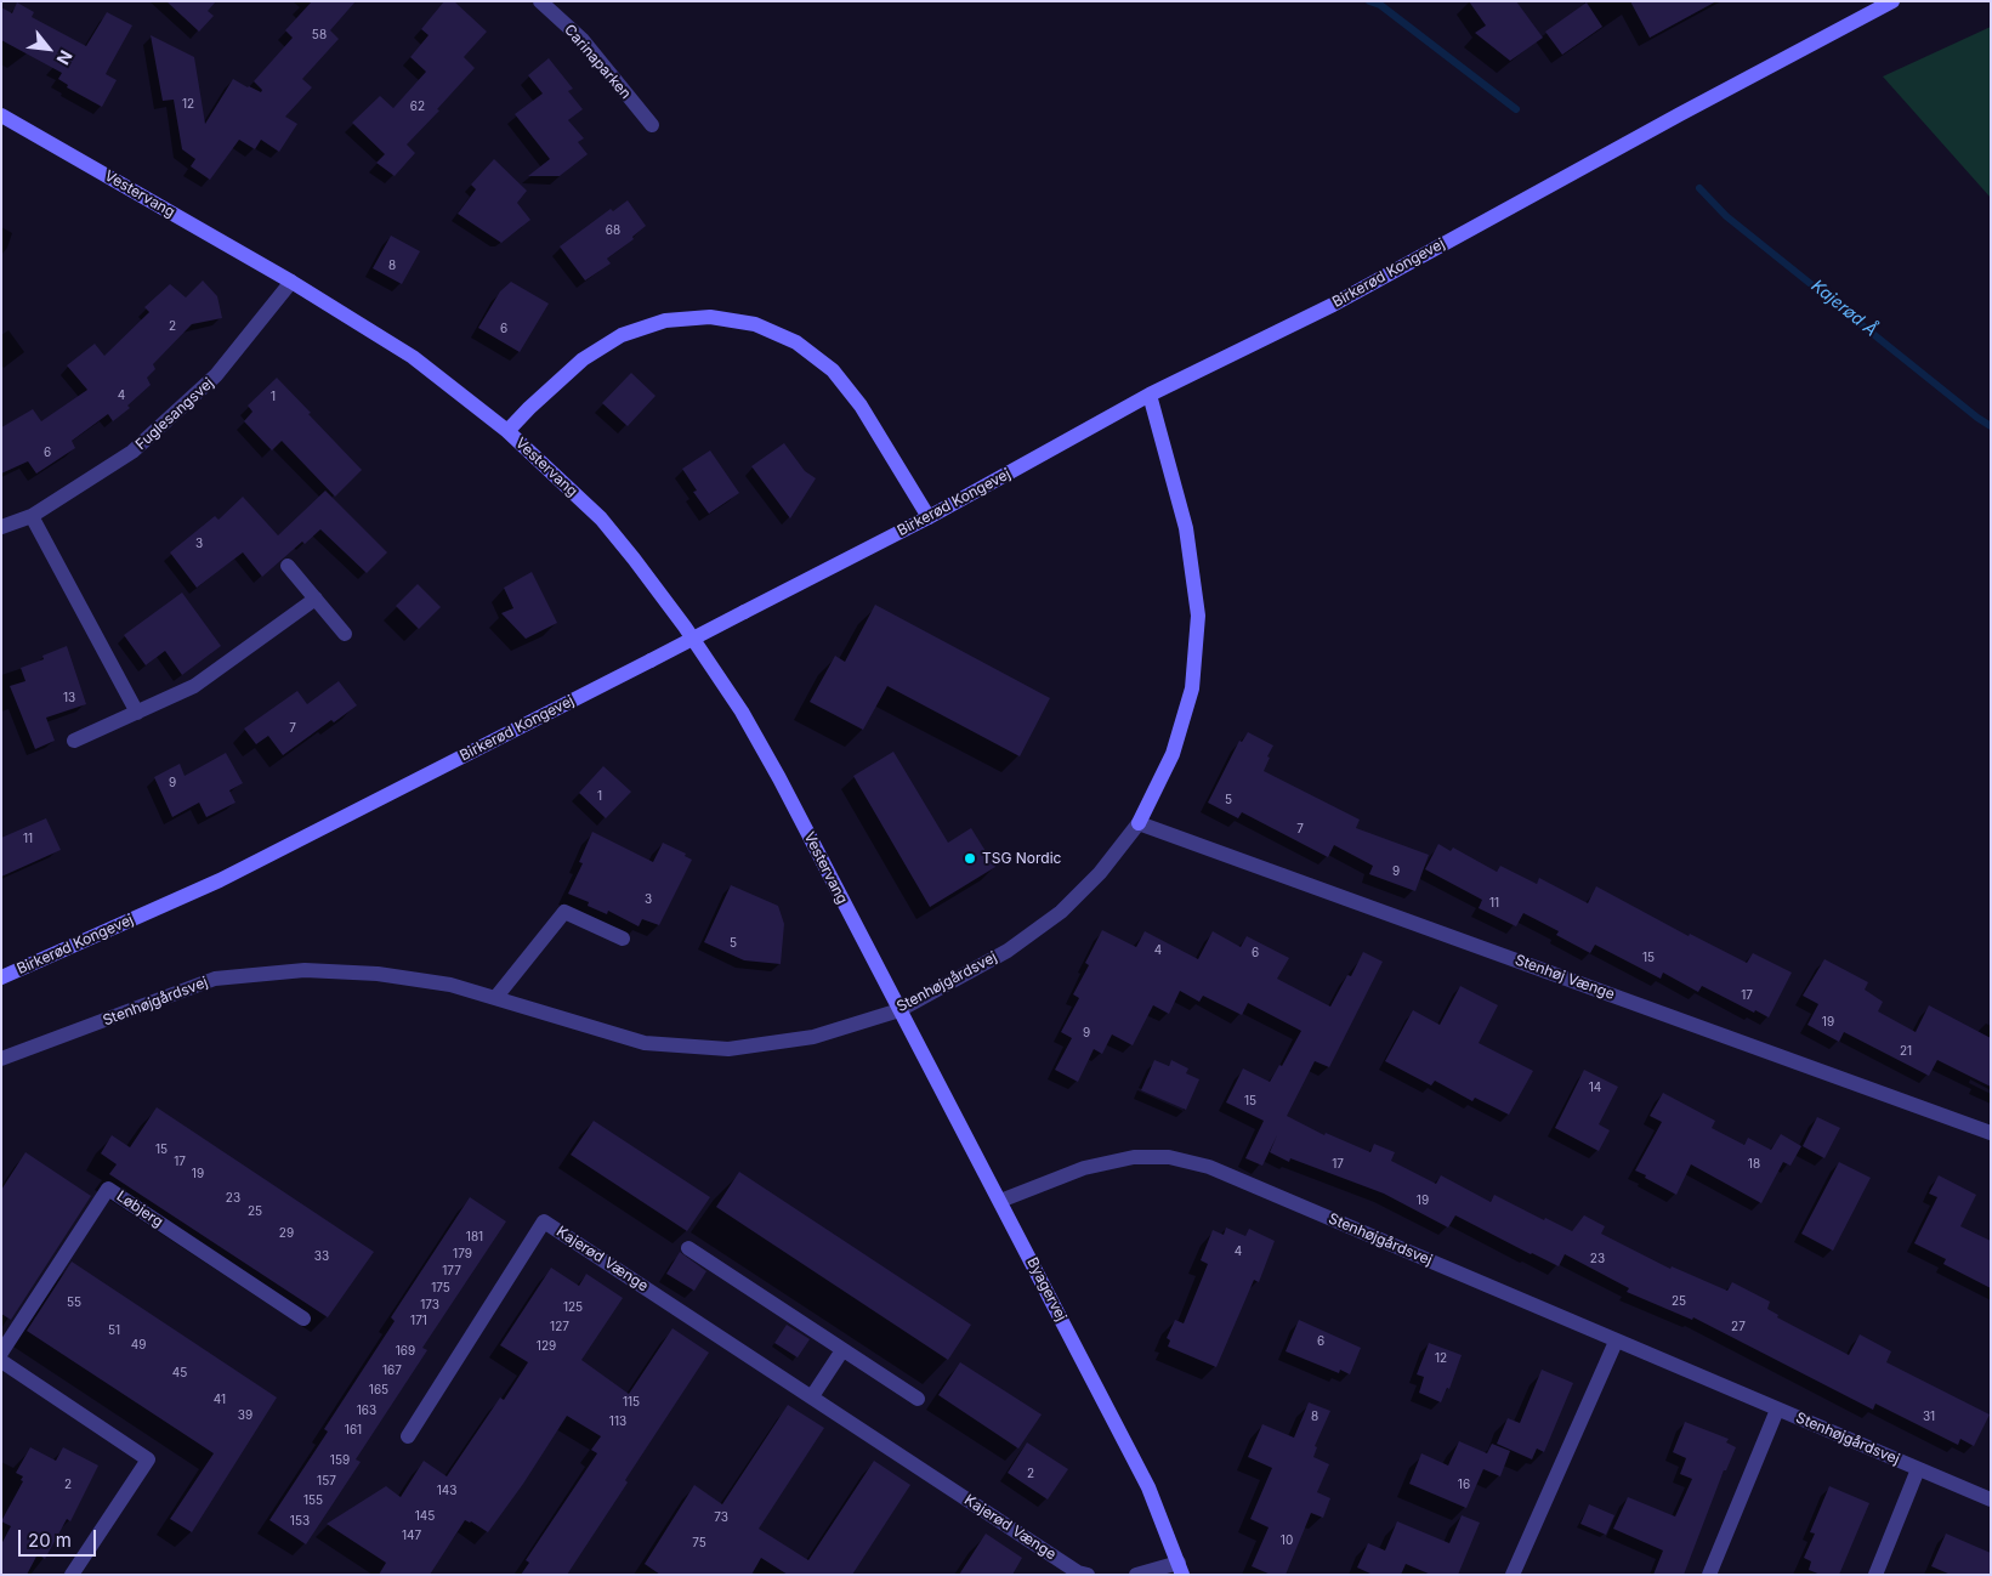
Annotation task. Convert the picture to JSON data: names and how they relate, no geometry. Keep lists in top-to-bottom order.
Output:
{
  "streets": {
    "main road": ["Vestervang", "Birkerød Kongevej", "Byagervej"],
    "street": [
      "Carinaparken",
      "Fuglesangsvej",
      "Stenhøj Vænge",
      "Stenhøjgårdsvej",
      "Løbjerg",
      "Kajerød Vænge"
    ]
  },
  "crossings": [
    ["Vestervang", "Fuglesangsvej"],
    ["Vestervang", "Stenhøjgårdsvej"],
    ["Vestervang", "Byagervej"],
    ["Stenhøj Vænge", "Stenhøjgårdsvej"],
    ["Stenhøjgårdsvej", "Byagervej"]
  ],
  "water": ["Kajerød Å"],
  "places": ["TSG Nordic"],
  "house_numbers": [
    "58",
    "12",
    "62",
    "68",
    "8",
    "2",
    "6",
    "4",
    "1",
    "6",
    "3",
    "13",
    "7",
    "9",
    "1",
    "5",
    "7",
    "11",
    "9",
    "3",
    "11",
    "5",
    "4",
    "6",
    "15",
    "17",
    "19",
    "9",
    "21",
    "14",
    "15",
    "15",
    "17",
    "17",
    "18",
    "19",
    "23",
    "19",
    "25",
    "29",
    "181",
    "4",
    "179",
    "33",
    "23",
    "177",
    "175",
    "25",
    "55",
    "173",
    "125",
    "171",
    "127",
    "27",
    "51",
    "6",
    "49",
    "129",
    "169",
    "12",
    "167",
    "45",
    "165",
    "41",
    "115",
    "163",
    "39",
    "8",
    "31",
    "113",
    "161",
    "159",
    "2",
    "157",
    "2",
    "16",
    "143",
    "155",
    "145",
    "73",
    "153",
    "147",
    "10",
    "75"
  ],
  "scale_bar": "20 m",
  "north": "bottom right"
}
